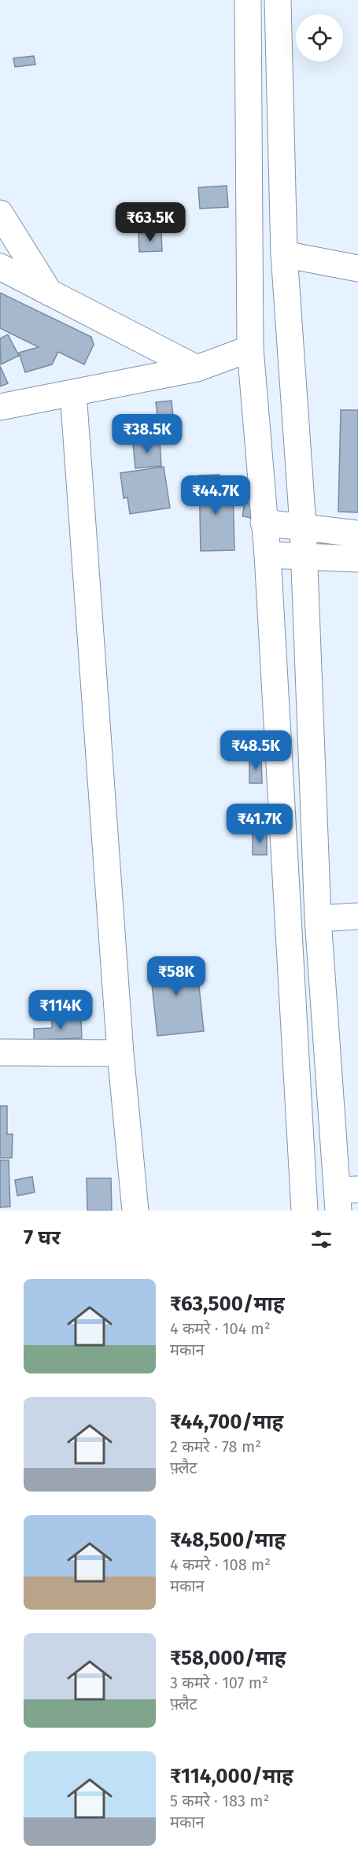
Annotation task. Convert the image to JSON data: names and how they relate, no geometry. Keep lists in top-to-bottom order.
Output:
{
  "page": {
    "price": [
      "₹63.5K",
      "₹38.5K",
      "₹44.7K",
      "₹48.5K",
      "₹41.7K",
      "₹58K",
      "₹114K"
    ],
    "heading": "7 घर",
    "list": [
      {
        "name": "₹63,500/माह",
        "note": "4 कमरे · 104 m² · मकान"
      },
      {
        "name": "₹44,700/माह",
        "note": "2 कमरे · 78 m² · फ़्लैट"
      },
      {
        "name": "₹48,500/माह",
        "note": "4 कमरे · 108 m² · मकान"
      },
      {
        "name": "₹58,000/माह",
        "note": "3 कमरे · 107 m² · फ़्लैट"
      },
      {
        "name": "₹114,000/माह",
        "note": "5 कमरे · 183 m² · मकान"
      }
    ]
  }
}
